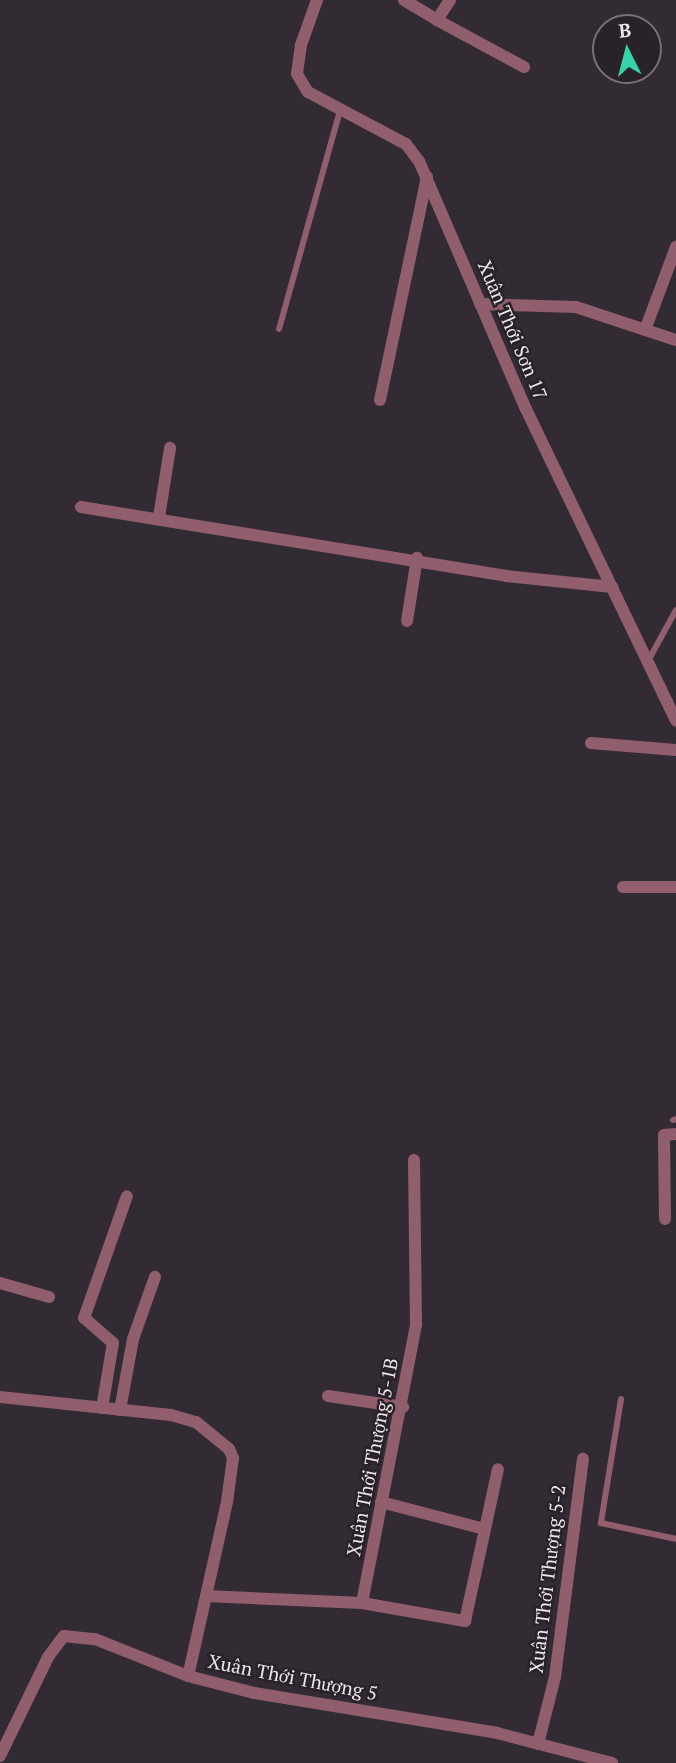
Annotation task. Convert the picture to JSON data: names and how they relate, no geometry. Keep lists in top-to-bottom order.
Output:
{
  "streets": {
    "street": [
      "Xuân Thới Sơn 17",
      "Xuân Thới Thượng 5-1B",
      "Xuân Thới Thượng 5-2",
      "Xuân Thới Thượng 5"
    ]
  },
  "crossings": [
    ["Xuân Thới Thượng 5-2", "Xuân Thới Thượng 5"]
  ],
  "north": "top"
}
